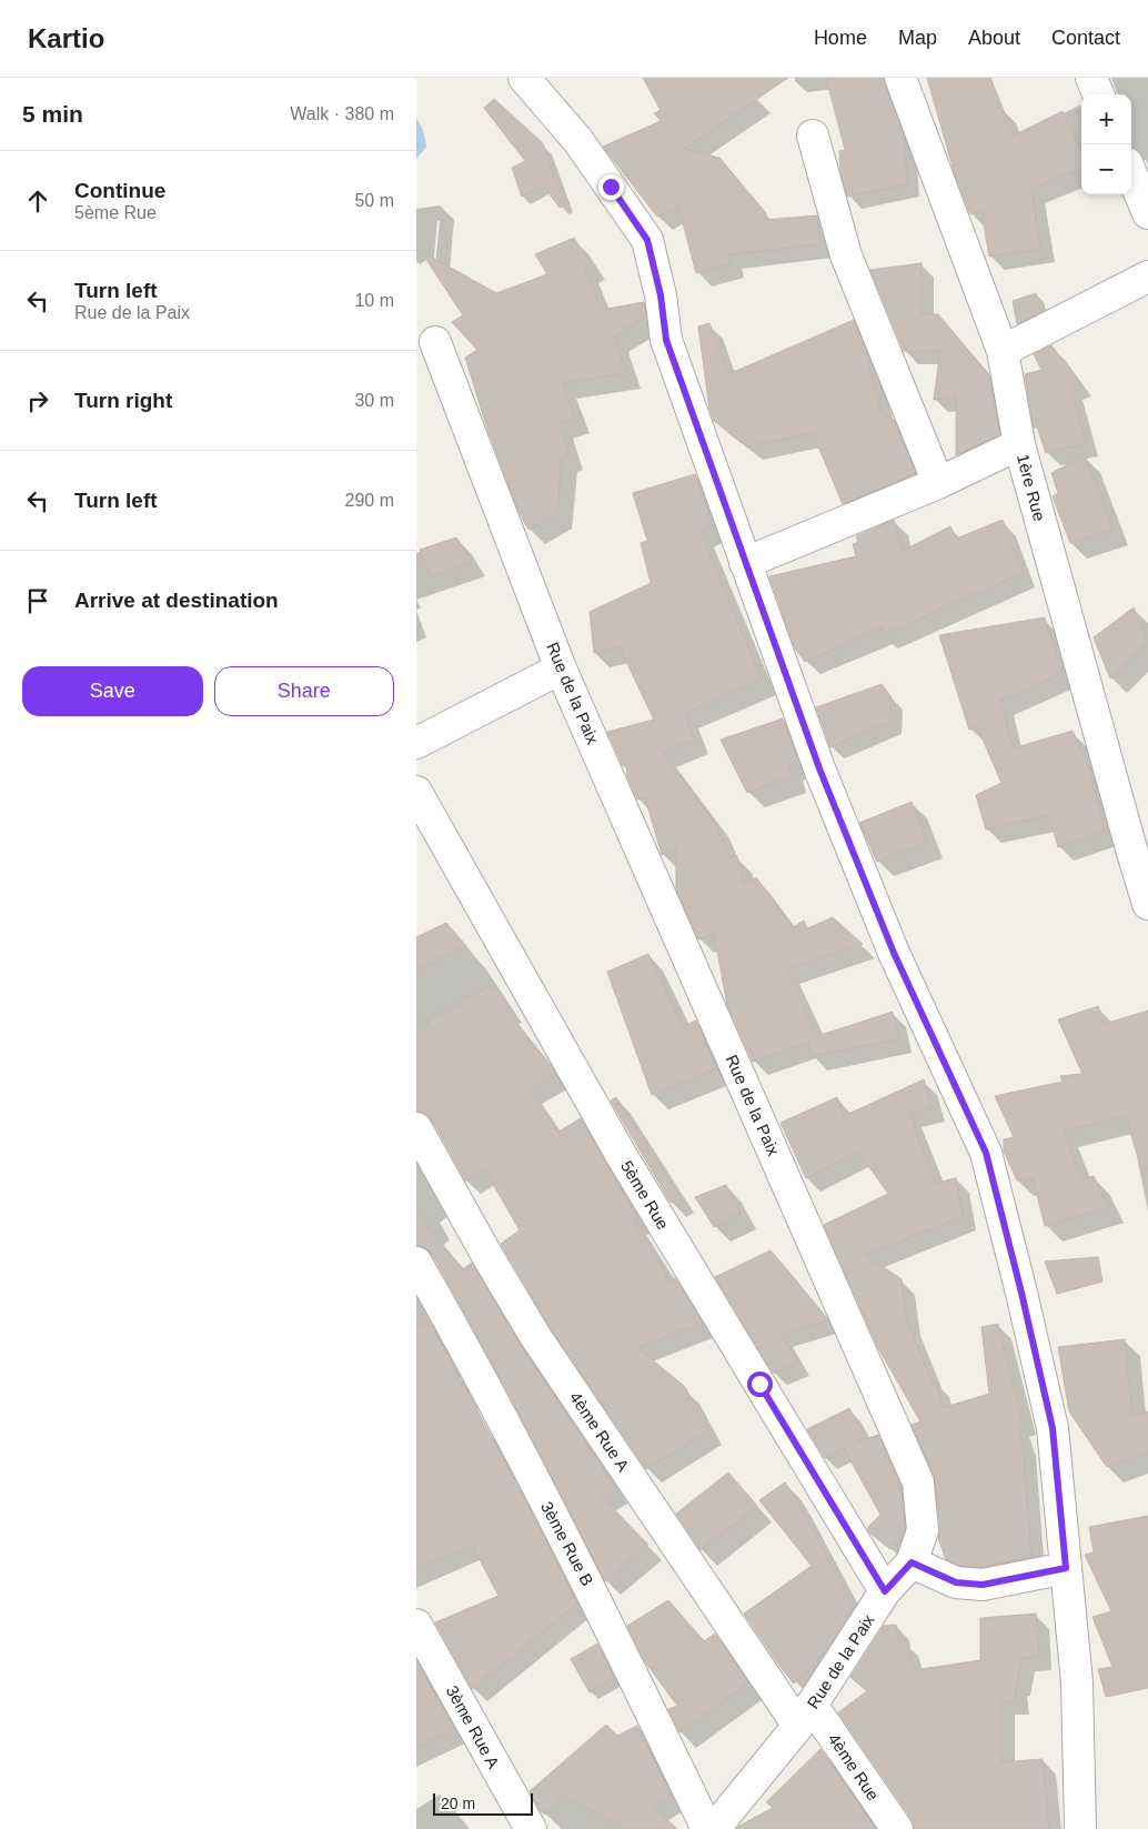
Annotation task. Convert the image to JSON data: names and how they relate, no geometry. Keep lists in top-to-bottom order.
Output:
{
  "streets": {
    "street": [
      "1ère Rue",
      "Rue de la Paix",
      "5ème Rue",
      "4ème Rue A",
      "3ème Rue B",
      "3ème Rue A",
      "4ème Rue"
    ]
  },
  "crossings": [
    ["Rue de la Paix", "5ème Rue"],
    ["Rue de la Paix", "4ème Rue A"],
    ["Rue de la Paix", "4ème Rue"],
    ["4ème Rue A", "4ème Rue"]
  ],
  "scale_bar": "20 m",
  "page": {
    "header": "Kartio",
    "nav": [
      "Home",
      "Map",
      "About",
      "Contact"
    ],
    "heading": ["5 min", "Walk · 380 m"],
    "map_buttons": ["+", "−"],
    "list": [
      ["Continue", "5ème Rue", "50 m"],
      ["Turn left", "Rue de la Paix", "10 m"],
      ["Turn right", "30 m"],
      ["Turn left", "290 m"],
      "Arrive at destination"
    ],
    "buttons": ["Save", "Share"],
    "scale": "20 m"
  }
}
